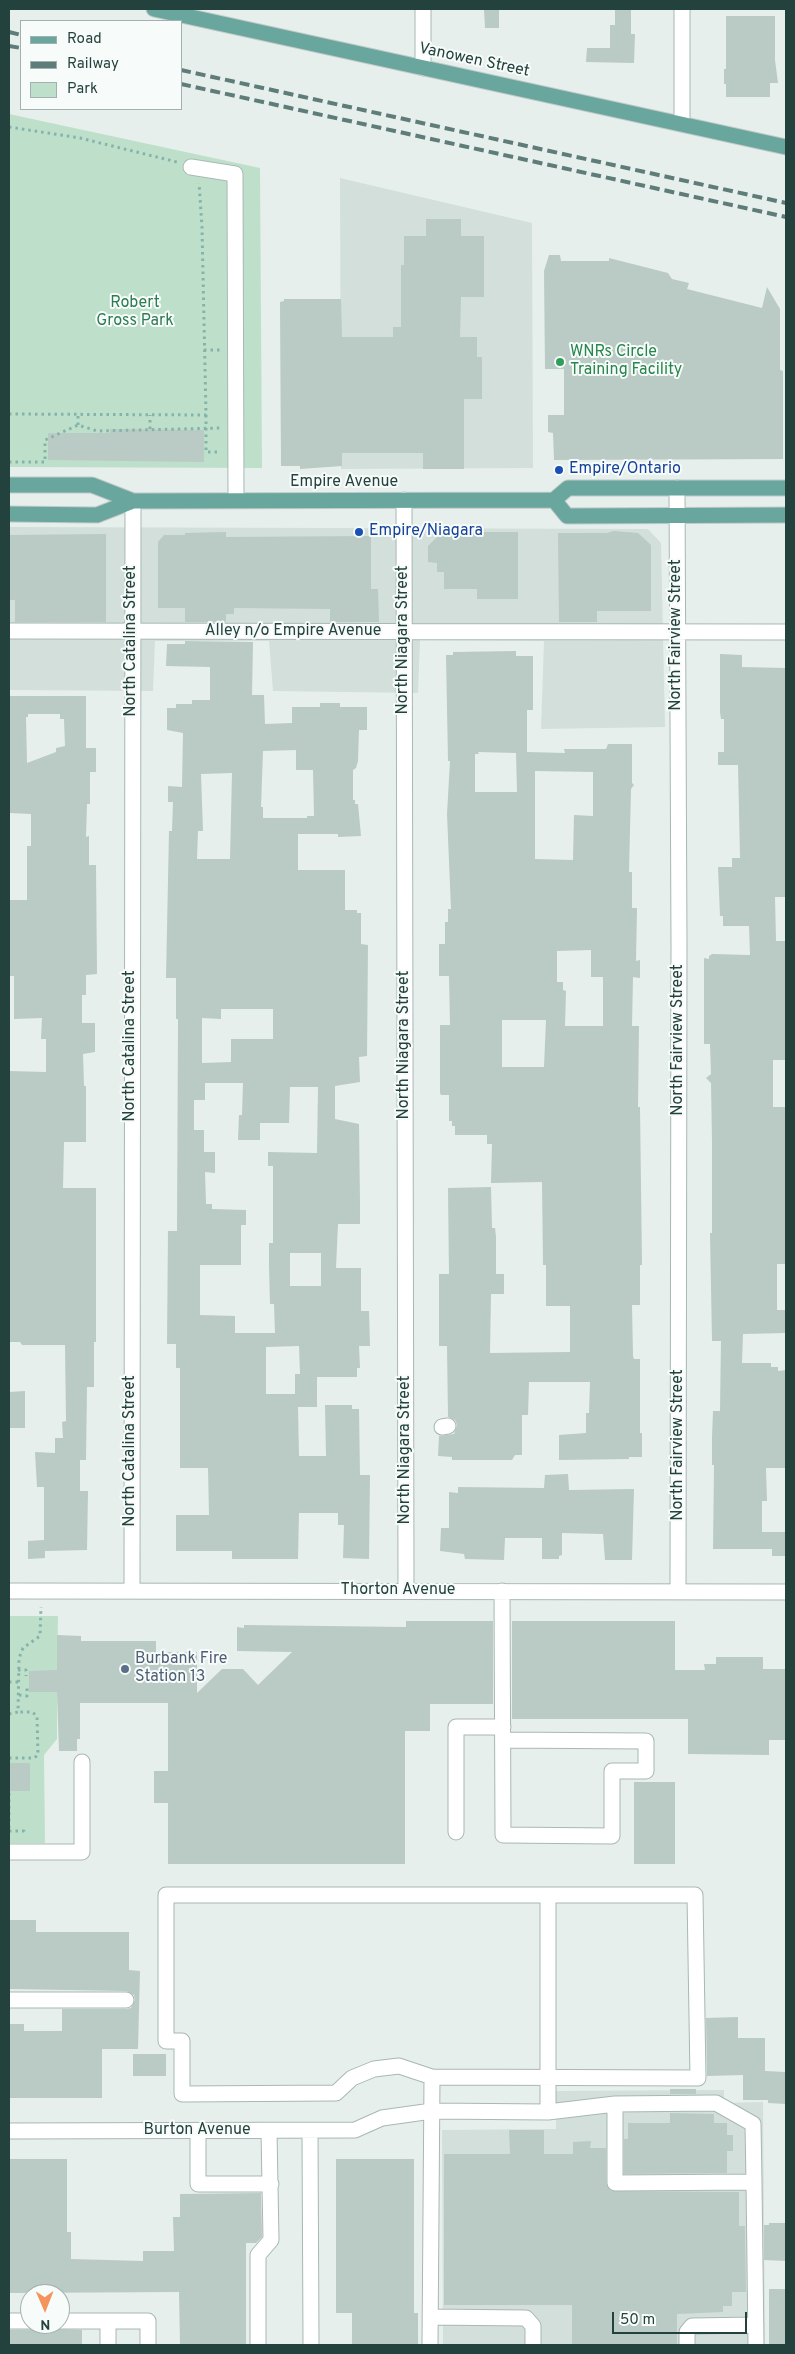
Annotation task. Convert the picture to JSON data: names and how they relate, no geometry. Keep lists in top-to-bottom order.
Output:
{
  "streets": {
    "main road": ["Vanowen Street", "Empire Avenue"],
    "street": [
      "Alley n/o Empire Avenue",
      "North Fairview Street",
      "North Niagara Street",
      "North Catalina Street",
      "Thorton Avenue",
      "Burton Avenue"
    ]
  },
  "crossings": [
    ["Empire Avenue", "North Niagara Street"],
    ["Empire Avenue", "North Catalina Street"],
    ["Alley n/o Empire Avenue", "North Fairview Street"],
    ["Alley n/o Empire Avenue", "North Niagara Street"],
    ["Alley n/o Empire Avenue", "North Catalina Street"],
    ["North Fairview Street", "Thorton Avenue"],
    ["North Niagara Street", "Thorton Avenue"],
    ["North Catalina Street", "Thorton Avenue"]
  ],
  "parks": ["Robert Gross Park"],
  "places": [
    "WNRs Circle Training Facility",
    "Empire/Ontario",
    "Empire/Niagara",
    "Burbank Fire Station 13"
  ],
  "legend": ["Road", "Railway", "Park"],
  "scale_bar": "50 m",
  "north": "bottom"
}
